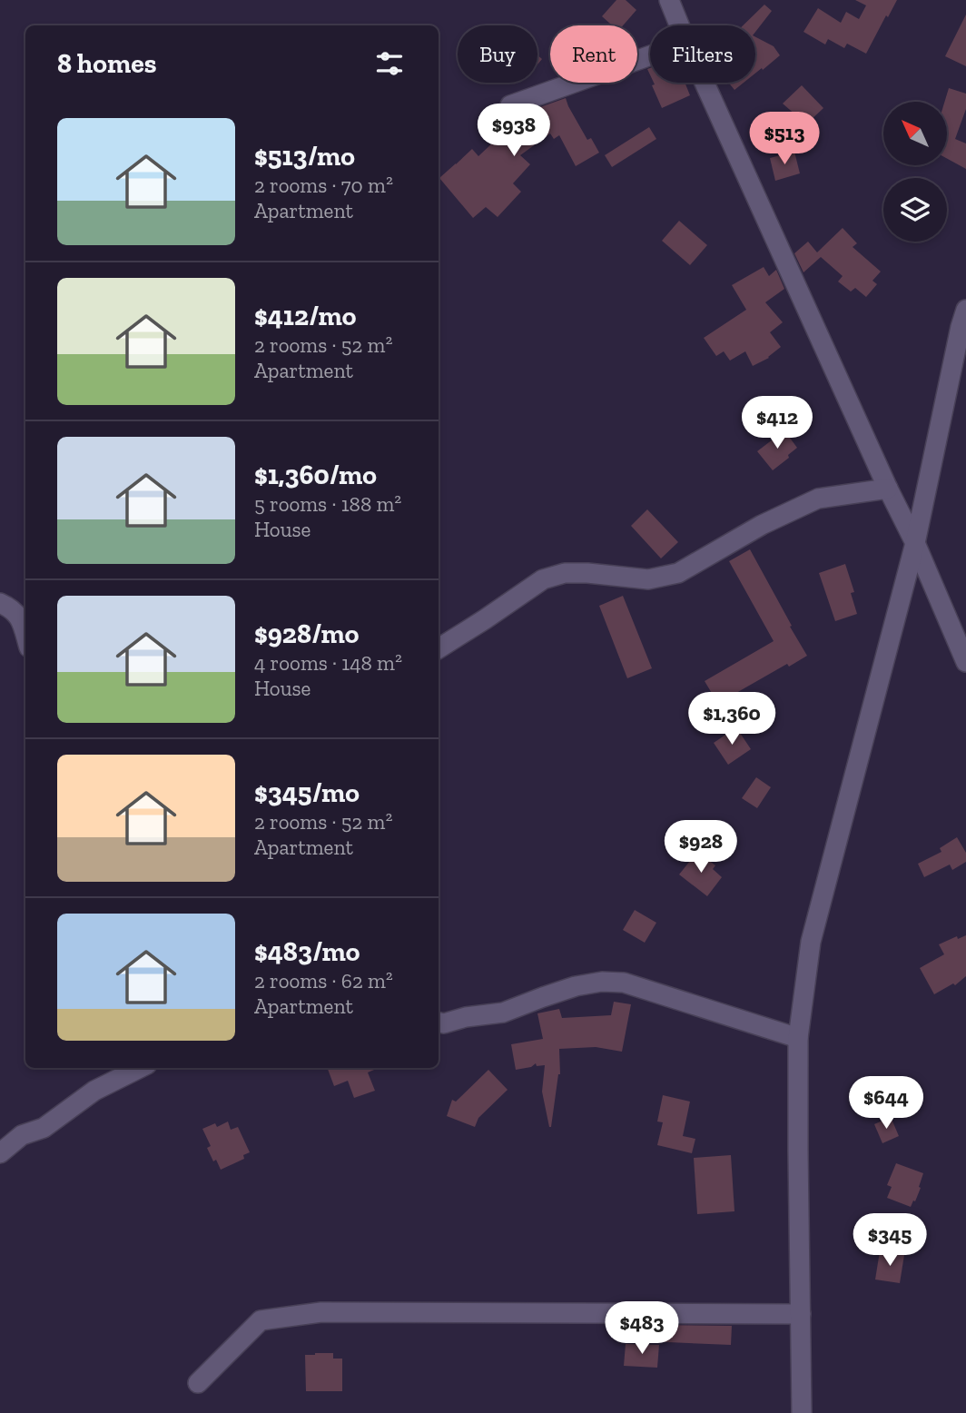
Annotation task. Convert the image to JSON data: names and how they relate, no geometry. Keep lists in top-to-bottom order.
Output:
{
  "north": "top left",
  "page": {
    "chip": ["Buy", "Rent", "Filters"],
    "heading": "8 homes",
    "list": [
      {
        "name": "$513/mo",
        "note": "2 rooms · 70 m² · Apartment"
      },
      {
        "name": "$412/mo",
        "note": "2 rooms · 52 m² · Apartment"
      },
      {
        "name": "$1,360/mo",
        "note": "5 rooms · 188 m² · House"
      },
      {
        "name": "$928/mo",
        "note": "4 rooms · 148 m² · House"
      },
      {
        "name": "$345/mo",
        "note": "2 rooms · 52 m² · Apartment"
      },
      {
        "name": "$483/mo",
        "note": "2 rooms · 62 m² · Apartment"
      }
    ],
    "price": [
      "$938",
      "$513",
      "$412",
      "$1,360",
      "$928",
      "$644",
      "$345",
      "$483"
    ]
  }
}
